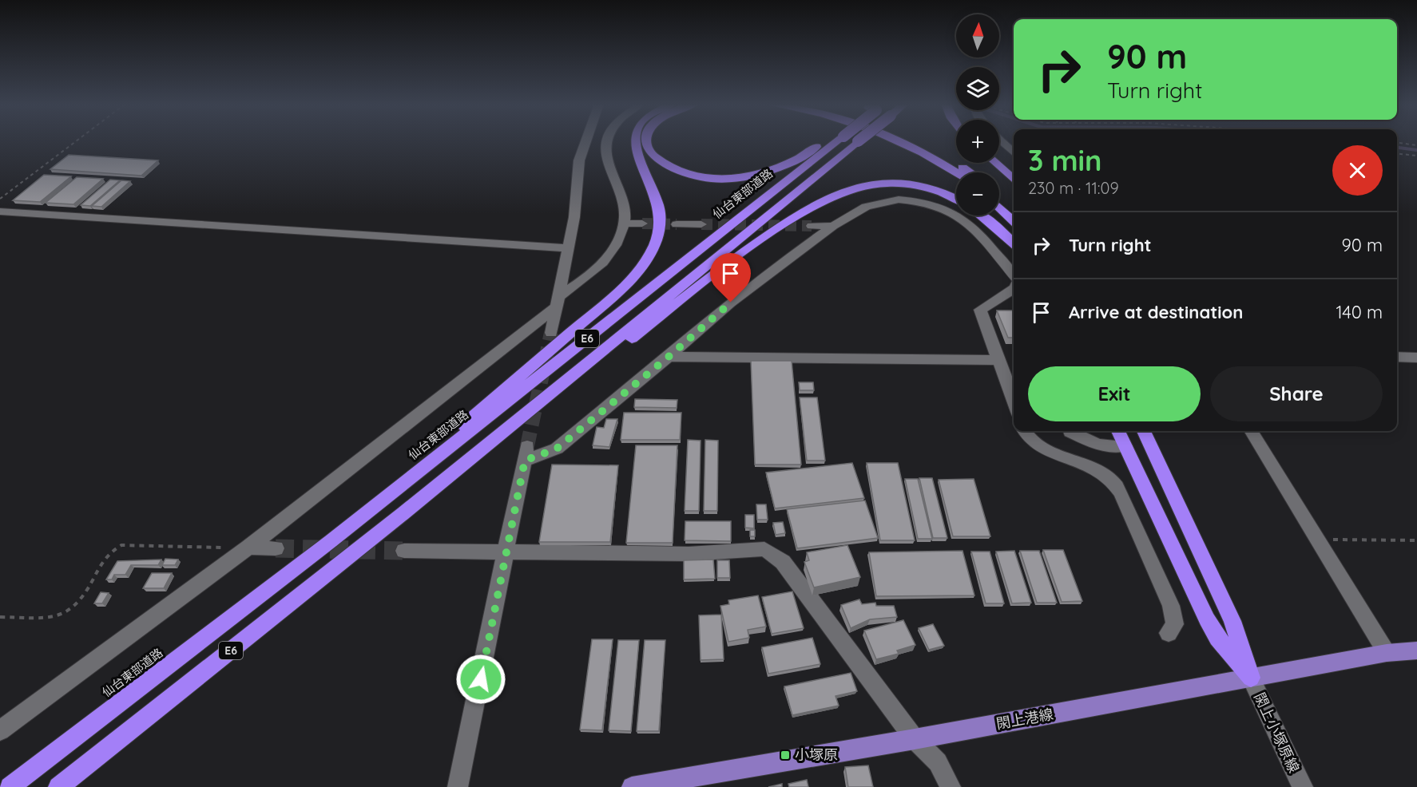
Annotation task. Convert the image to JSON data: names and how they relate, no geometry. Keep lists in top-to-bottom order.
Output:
{
  "streets": {
    "highway": ["仙台東部道路", "E6"],
    "main road": ["閖上港線"],
    "street": ["閖上小塚原線"]
  },
  "crossings": [
    ["閖上港線", "閖上小塚原線"]
  ],
  "places": {
    "transit": ["小塚原"]
  },
  "north": "top",
  "page": {
    "map_buttons": ["+", "−"],
    "turn": ["90 m", "Turn right"],
    "heading": ["3 min", "230 m · 11:09"],
    "list": [
      {
        "name": "Turn right",
        "value": "90 m"
      },
      {
        "name": "Arrive at destination",
        "value": "140 m"
      }
    ],
    "buttons": ["Exit", "Share"]
  }
}
